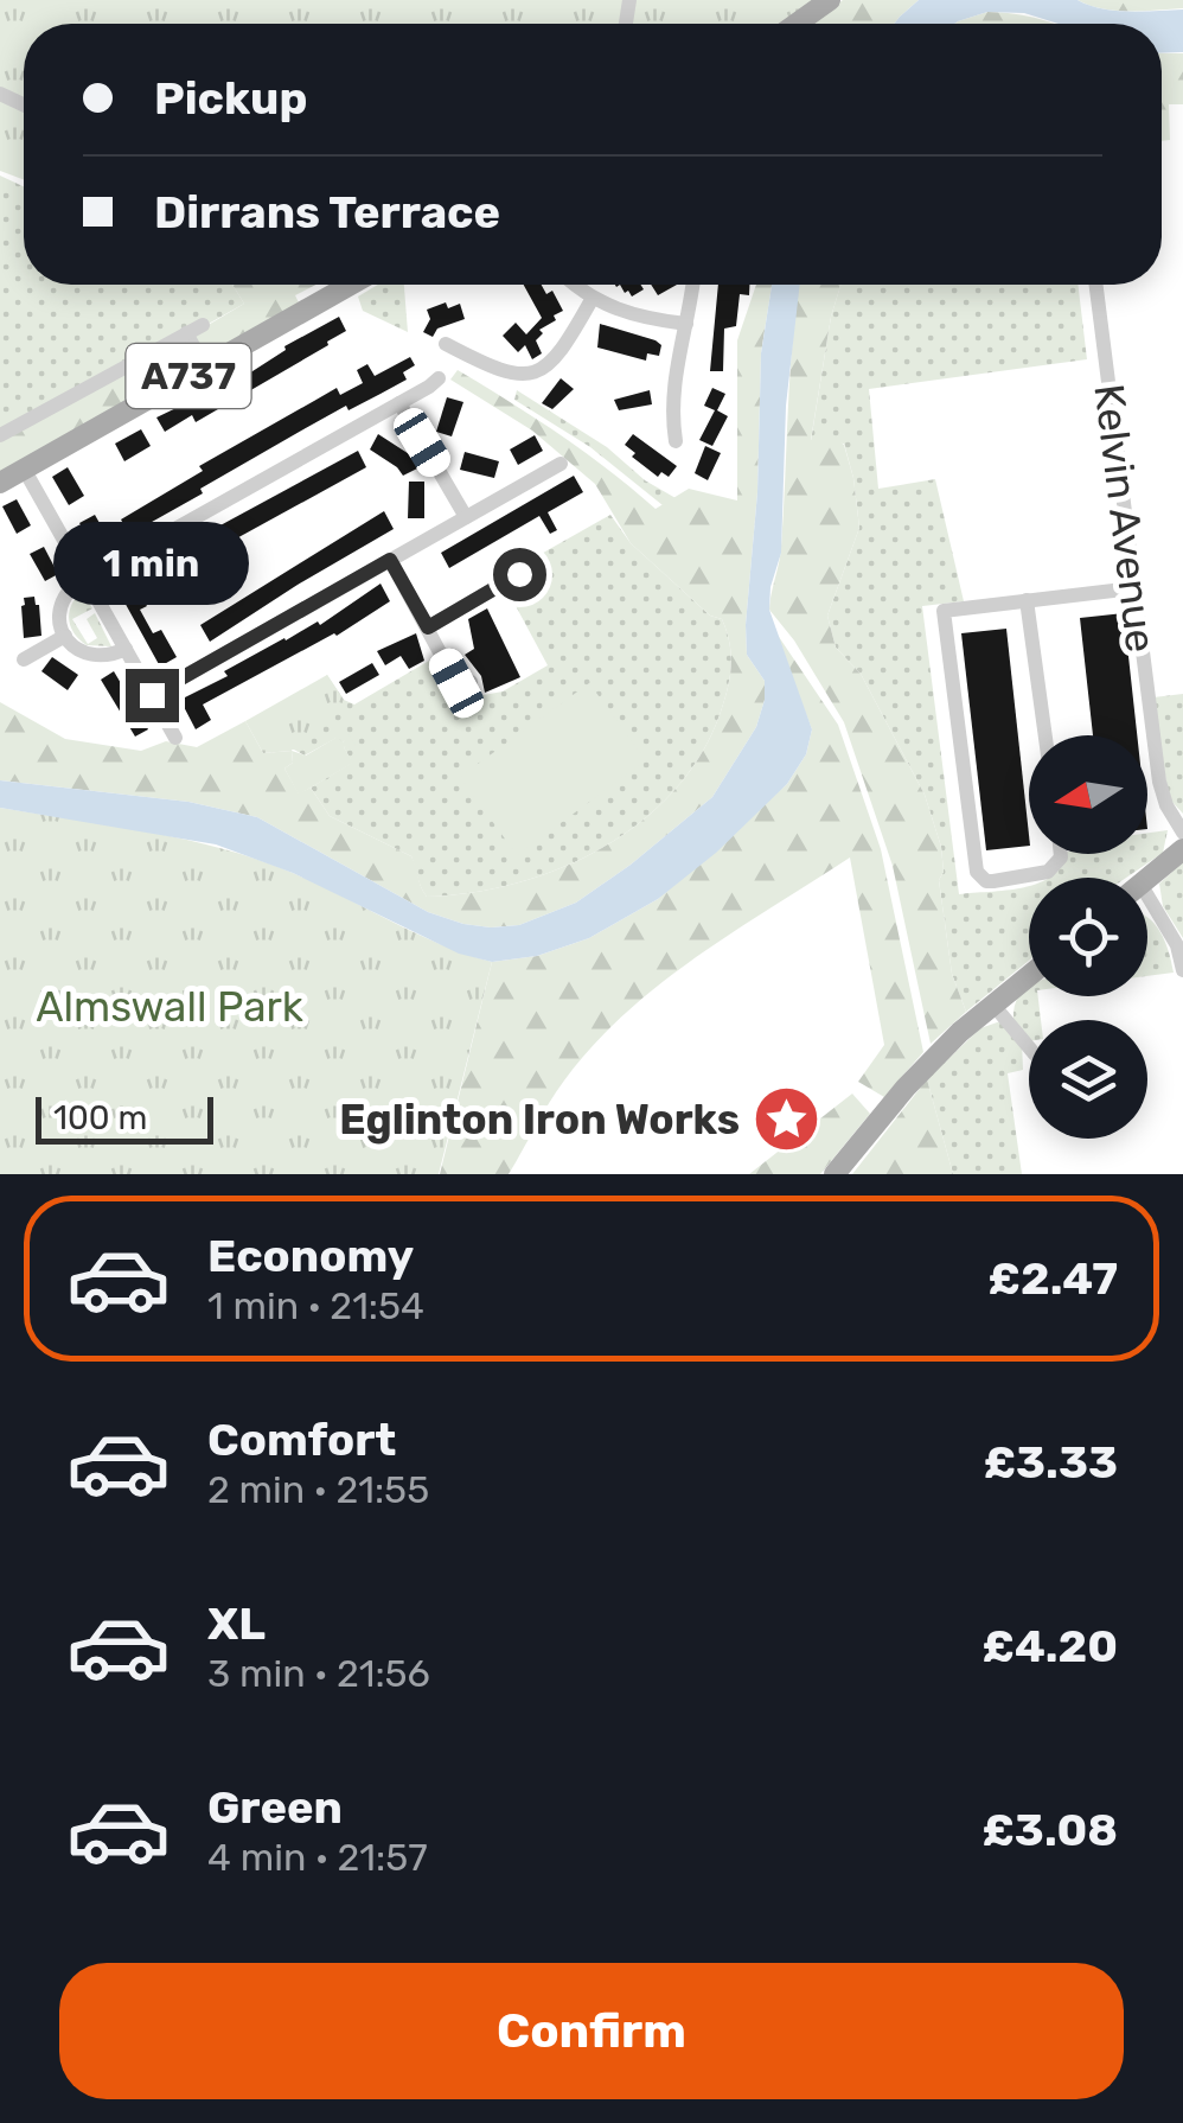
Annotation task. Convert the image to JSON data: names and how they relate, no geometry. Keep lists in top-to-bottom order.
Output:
{
  "streets": {
    "main road": ["A737"],
    "street": ["Kelvin Avenue"]
  },
  "parks": ["Almswall Park"],
  "places": {
    "place": ["Eglinton Iron Works"]
  },
  "scale_bar": "100 m",
  "north": "left",
  "page": {
    "banner": ["Pickup", "Dirrans Terrace"],
    "bubble": "1 min",
    "scale": "100 m",
    "list": [
      {
        "name": "Economy",
        "note": "1 min · 21:54",
        "value": "£2.47"
      },
      {
        "name": "Comfort",
        "note": "2 min · 21:55",
        "value": "£3.33"
      },
      {
        "name": "XL",
        "note": "3 min · 21:56",
        "value": "£4.20"
      },
      {
        "name": "Green",
        "note": "4 min · 21:57",
        "value": "£3.08"
      }
    ],
    "buttons": "Confirm"
  }
}
